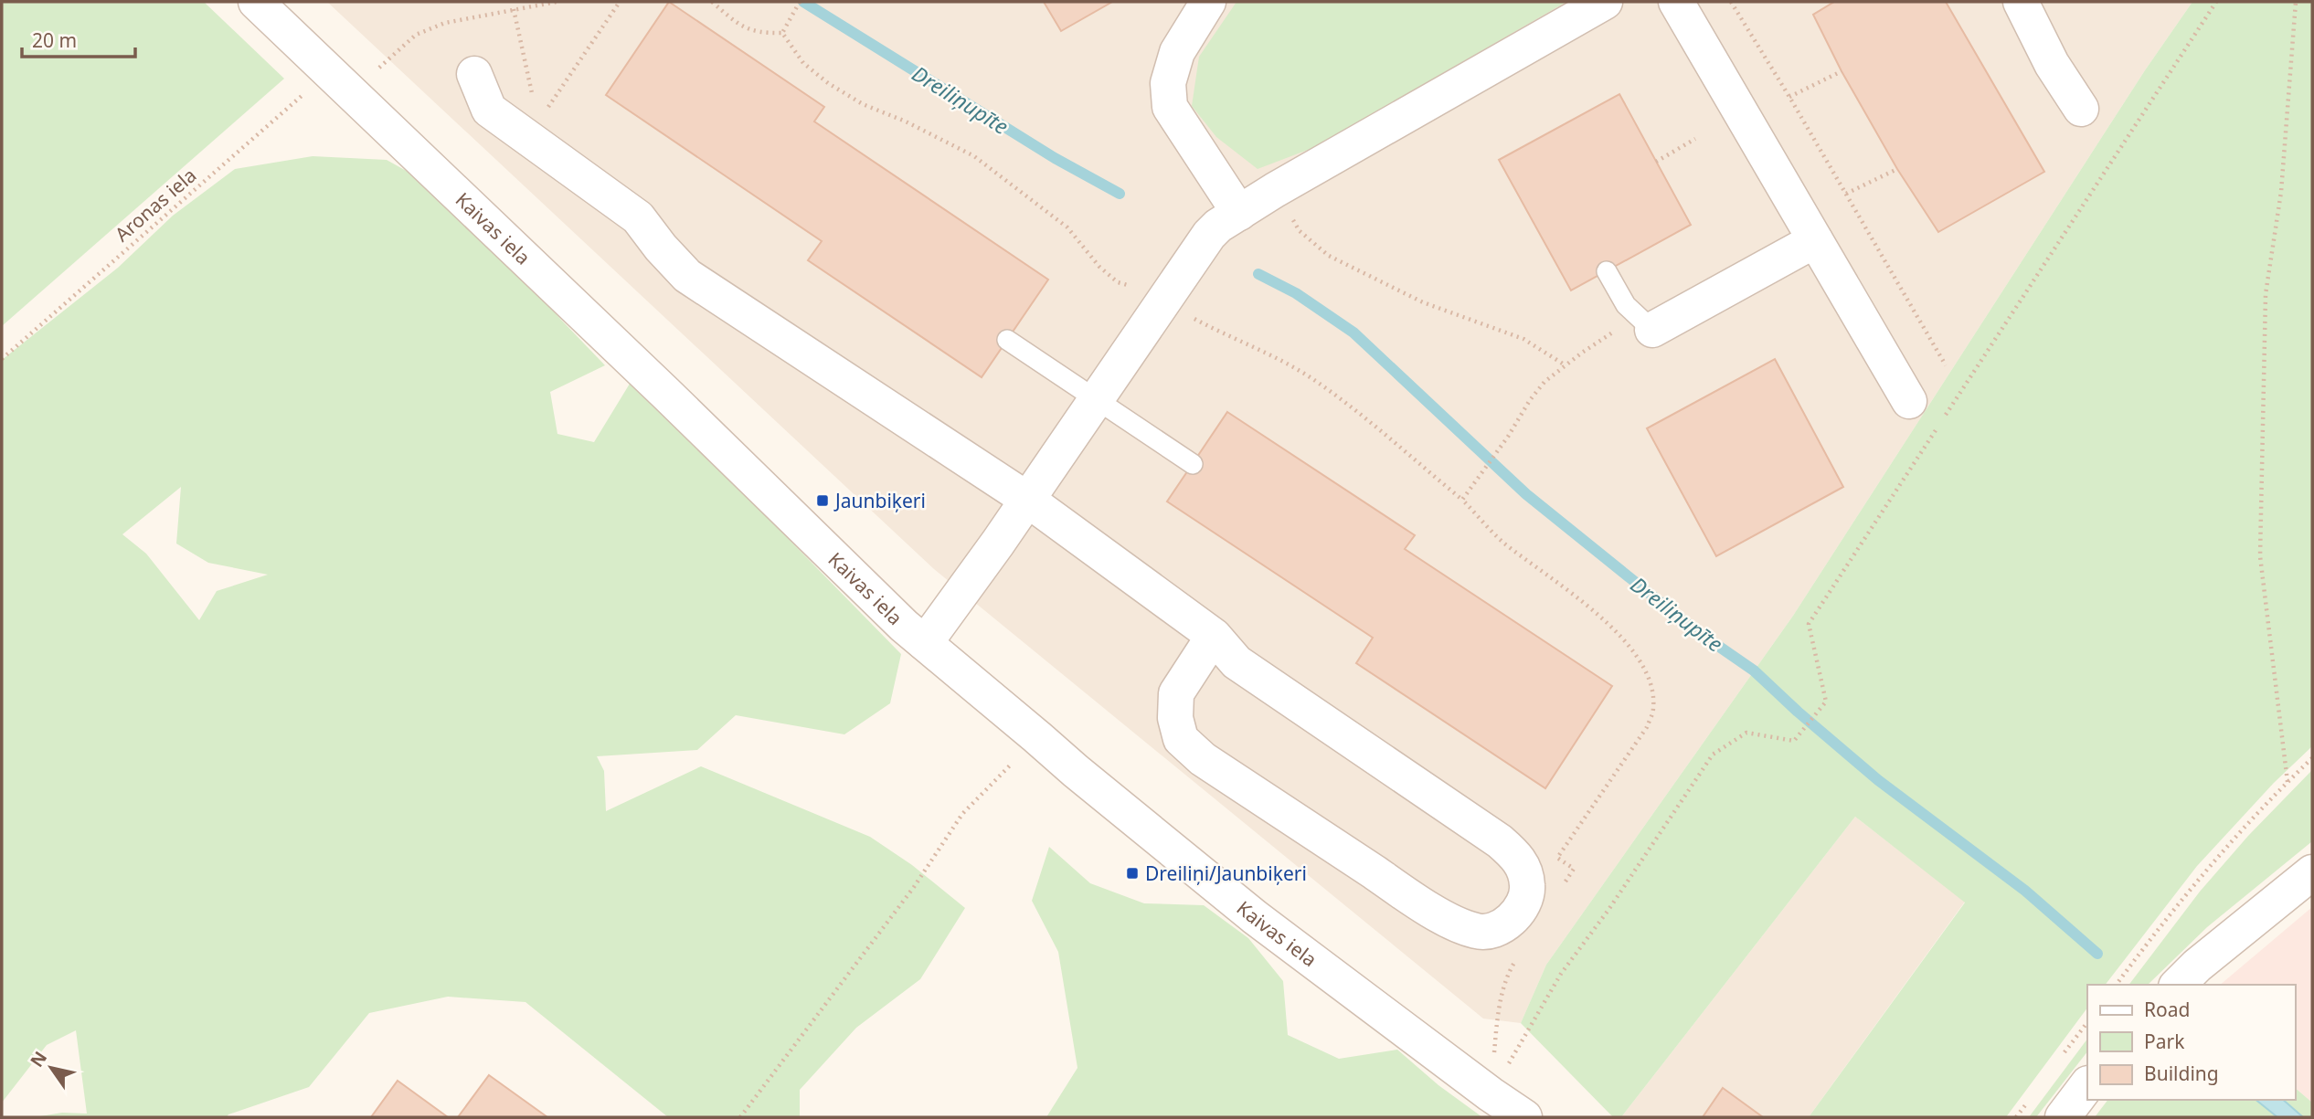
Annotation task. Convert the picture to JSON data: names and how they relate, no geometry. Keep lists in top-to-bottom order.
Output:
{
  "streets": {
    "street": ["Kaivas iela"],
    "path": ["Aronas iela"]
  },
  "crossings": [
    ["Aronas iela", "Kaivas iela"]
  ],
  "water": ["Dreiliņupīte"],
  "places": {
    "transit": ["Jaunbiķeri", "Dreiliņi/Jaunbiķeri"]
  },
  "legend": ["Road", "Park", "Building"],
  "scale_bar": "20 m",
  "north": "top left"
}
